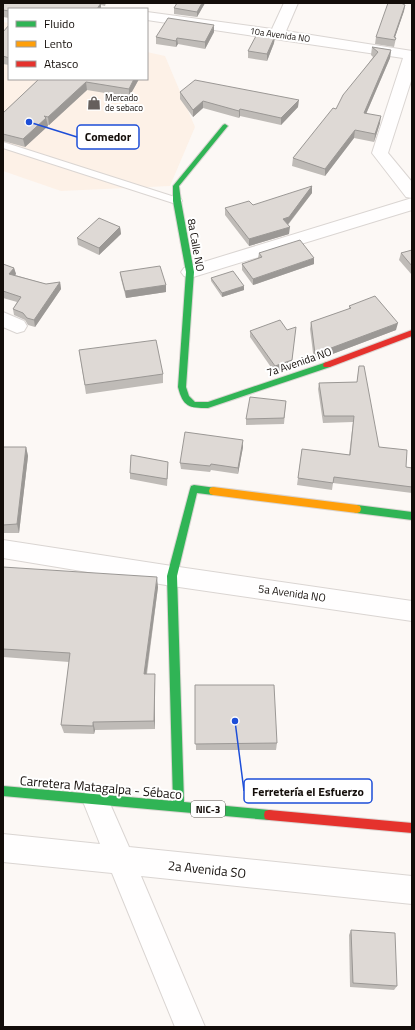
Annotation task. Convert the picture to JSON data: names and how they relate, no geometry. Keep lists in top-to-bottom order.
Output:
{
  "streets": {
    "street": [
      "10a Avenida NO",
      "8a Calle NO",
      "7a Avenida NO",
      "5a Avenida NO",
      "Carretera Matagalpa - Sébaco",
      "NIC-3",
      "2a Avenida SO"
    ]
  },
  "crossings": [
    ["8a Calle NO", "7a Avenida NO"]
  ],
  "places": {
    "shop": ["Mercado de sebaco"],
    "other": ["Comedor", "Ferretería el Esfuerzo"]
  },
  "legend": ["Fluido", "Lento", "Atasco"]
}
